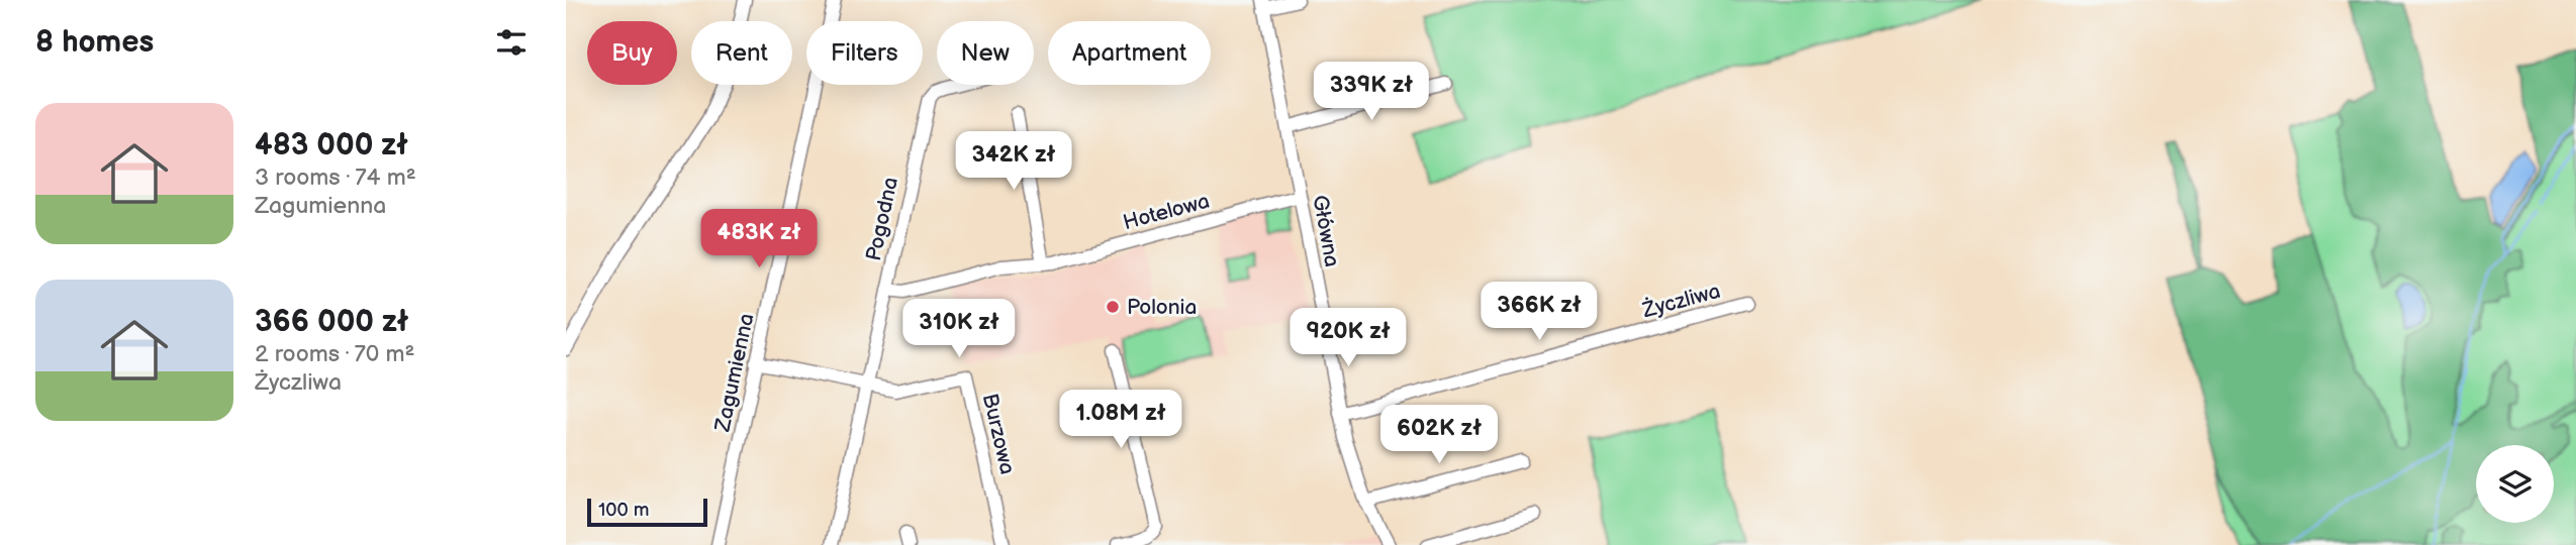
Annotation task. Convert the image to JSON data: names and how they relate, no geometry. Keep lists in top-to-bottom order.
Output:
{
  "streets": {
    "street": [
      "Hotelowa",
      "Pogodna",
      "Główna",
      "Życzliwa",
      "Zagumienna",
      "Burzowa"
    ]
  },
  "crossings": [
    ["Hotelowa", "Pogodna"],
    ["Hotelowa", "Główna"],
    ["Pogodna", "Burzowa"],
    ["Główna", "Życzliwa"],
    ["Zagumienna", "Burzowa"]
  ],
  "places": ["Polonia"],
  "scale_bar": "100 m",
  "page": {
    "heading": "8 homes",
    "chip": [
      "Buy",
      "Rent",
      "Filters",
      "New",
      "Apartment"
    ],
    "price": [
      "339K zł",
      "342K zł",
      "483K zł",
      "366K zł",
      "310K zł",
      "920K zł",
      "1.08M zł",
      "602K zł"
    ],
    "list": [
      {
        "name": "483 000 zł",
        "note": "3 rooms · 74 m² · Zagumienna"
      },
      {
        "name": "366 000 zł",
        "note": "2 rooms · 70 m² · Życzliwa"
      }
    ],
    "scale": "100 m"
  }
}
